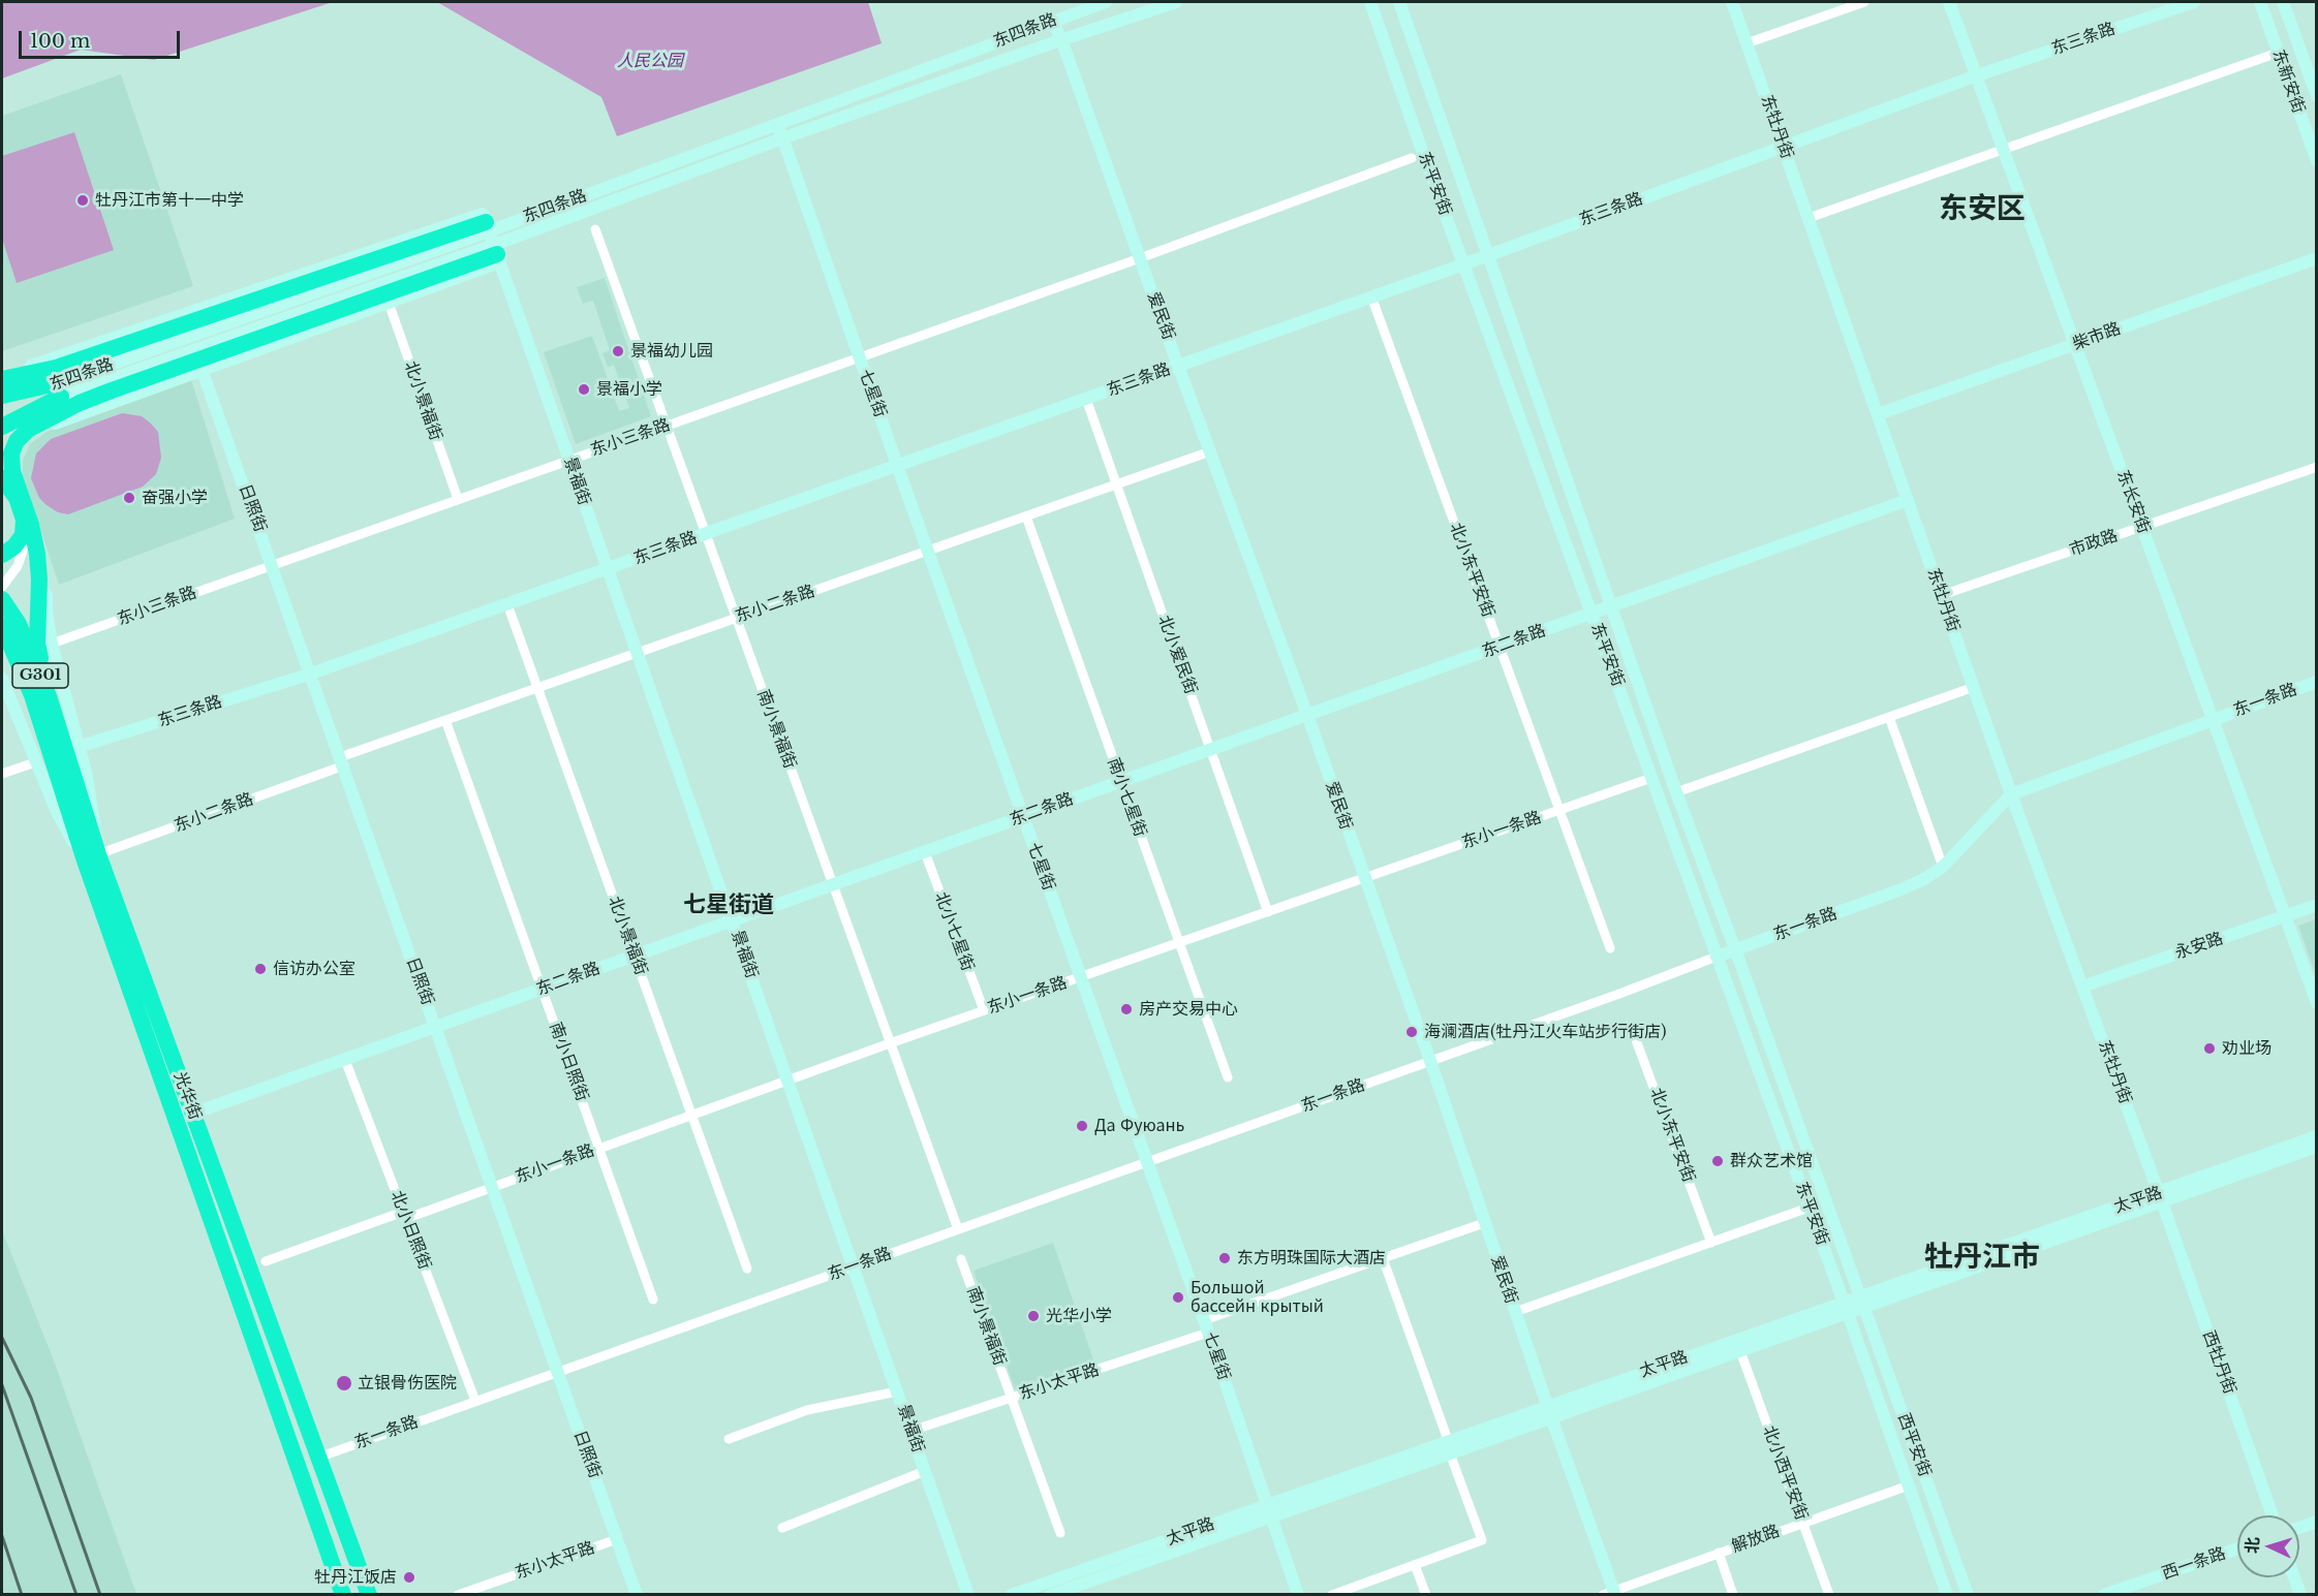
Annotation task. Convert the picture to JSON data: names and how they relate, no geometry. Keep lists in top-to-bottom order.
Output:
{
  "streets": {
    "highway": ["G301", "光华街"],
    "street": [
      "东四条路",
      "东三条路",
      "东新安街",
      "东牡丹街",
      "东平安街",
      "爱民街",
      "柴市路",
      "七星街",
      "北小景福街",
      "东小三条路",
      "景福街",
      "东长安街",
      "日照街",
      "市政路",
      "北小东平安街",
      "东小二条路",
      "东二条路",
      "北小爱民街",
      "东一条路",
      "南小景福街",
      "南小七星街",
      "东小一条路",
      "北小七星街",
      "永安路",
      "南小日照街",
      "太平路",
      "北小日照街",
      "西牡丹街",
      "东小太平路",
      "西平安街",
      "北小西平安街",
      "解放路",
      "西一条路"
    ]
  },
  "crossings": [
    ["东四条路", "爱民街"],
    ["东四条路", "七星街"],
    ["东四条路", "景福街"],
    ["东三条路", "东牡丹街"],
    ["东三条路", "东平安街"],
    ["东三条路", "爱民街"],
    ["东三条路", "七星街"],
    ["东三条路", "北小景福街"],
    ["东三条路", "景福街"],
    ["东三条路", "东长安街"],
    ["东三条路", "日照街"],
    ["东三条路", "北小东平安街"],
    ["东三条路", "北小爱民街"],
    ["东三条路", "南小景福街"],
    ["东三条路", "光华街"],
    ["东牡丹街", "柴市路"],
    ["东牡丹街", "市政路"],
    ["东牡丹街", "东二条路"],
    ["东牡丹街", "东一条路"],
    ["东牡丹街", "永安路"],
    ["东牡丹街", "太平路"],
    ["东牡丹街", "西牡丹街"],
    ["东平安街", "东二条路"],
    ["东平安街", "东一条路"],
    ["东平安街", "东小一条路"],
    ["东平安街", "太平路"],
    ["东平安街", "西平安街"],
    ["爱民街", "东小三条路"],
    ["爱民街", "东小二条路"],
    ["爱民街", "东二条路"],
    ["爱民街", "东一条路"],
    ["爱民街", "东小一条路"],
    ["爱民街", "太平路"],
    ["爱民街", "东小太平路"],
    ["爱民街", "解放路"],
    ["柴市路", "东长安街"],
    ["七星街", "东小三条路"],
    ["七星街", "东小二条路"],
    ["七星街", "东二条路"],
    ["七星街", "东一条路"],
    ["七星街", "东小一条路"],
    ["七星街", "太平路"],
    ["七星街", "东小太平路"],
    ["北小景福街", "东小三条路"],
    ["北小景福街", "东小二条路"],
    ["北小景福街", "东二条路"],
    ["北小景福街", "东小一条路"],
    ["东小三条路", "景福街"],
    ["东小三条路", "日照街"],
    ["东小三条路", "南小景福街"],
    ["景福街", "东小二条路"],
    ["景福街", "东二条路"],
    ["景福街", "东一条路"],
    ["景福街", "东小一条路"],
    ["景福街", "东小太平路"],
    ["东长安街", "市政路"],
    ["东长安街", "东一条路"],
    ["东长安街", "永安路"],
    ["日照街", "东小二条路"],
    ["日照街", "东二条路"],
    ["日照街", "东一条路"],
    ["日照街", "东小一条路"],
    ["日照街", "东小太平路"],
    ["北小东平安街", "东二条路"],
    ["北小东平安街", "东小一条路"],
    ["东小二条路", "北小爱民街"],
    ["东小二条路", "南小景福街"],
    ["东小二条路", "南小七星街"],
    ["东小二条路", "南小日照街"],
    ["东小二条路", "光华街"],
    ["东二条路", "北小爱民街"],
    ["东二条路", "南小景福街"],
    ["东二条路", "南小七星街"],
    ["东二条路", "北小七星街"],
    ["东二条路", "南小日照街"],
    ["东二条路", "光华街"],
    ["东二条路", "北小日照街"],
    ["北小爱民街", "东小一条路"],
    ["东一条路", "南小景福街"],
    ["东一条路", "光华街"],
    ["东一条路", "北小日照街"],
    ["南小景福街", "东小一条路"],
    ["南小景福街", "东小太平路"],
    ["南小七星街", "东小一条路"],
    ["东小一条路", "北小七星街"],
    ["东小一条路", "南小日照街"],
    ["东小一条路", "北小日照街"],
    ["太平路", "西牡丹街"],
    ["太平路", "西平安街"],
    ["太平路", "北小西平安街"],
    ["西平安街", "解放路"],
    ["北小西平安街", "解放路"]
  ],
  "districts": ["东安区", "七星街道", "牡丹江市"],
  "parks": ["人民公园"],
  "places": [
    "牡丹江市第十一中学",
    "景福幼儿园",
    "景福小学",
    "奋强小学",
    "信访办公室",
    "房产交易中心",
    "海澜酒店(牡丹江火车站步行街店)",
    "劝业场",
    "Да Фуюань",
    "群众艺术馆",
    "东方明珠国际大酒店",
    "Большой бассейн крытый",
    "光华小学",
    "立银骨伤医院",
    "牡丹江饭店"
  ],
  "scale_bar": "100 m",
  "north": "left"
}
